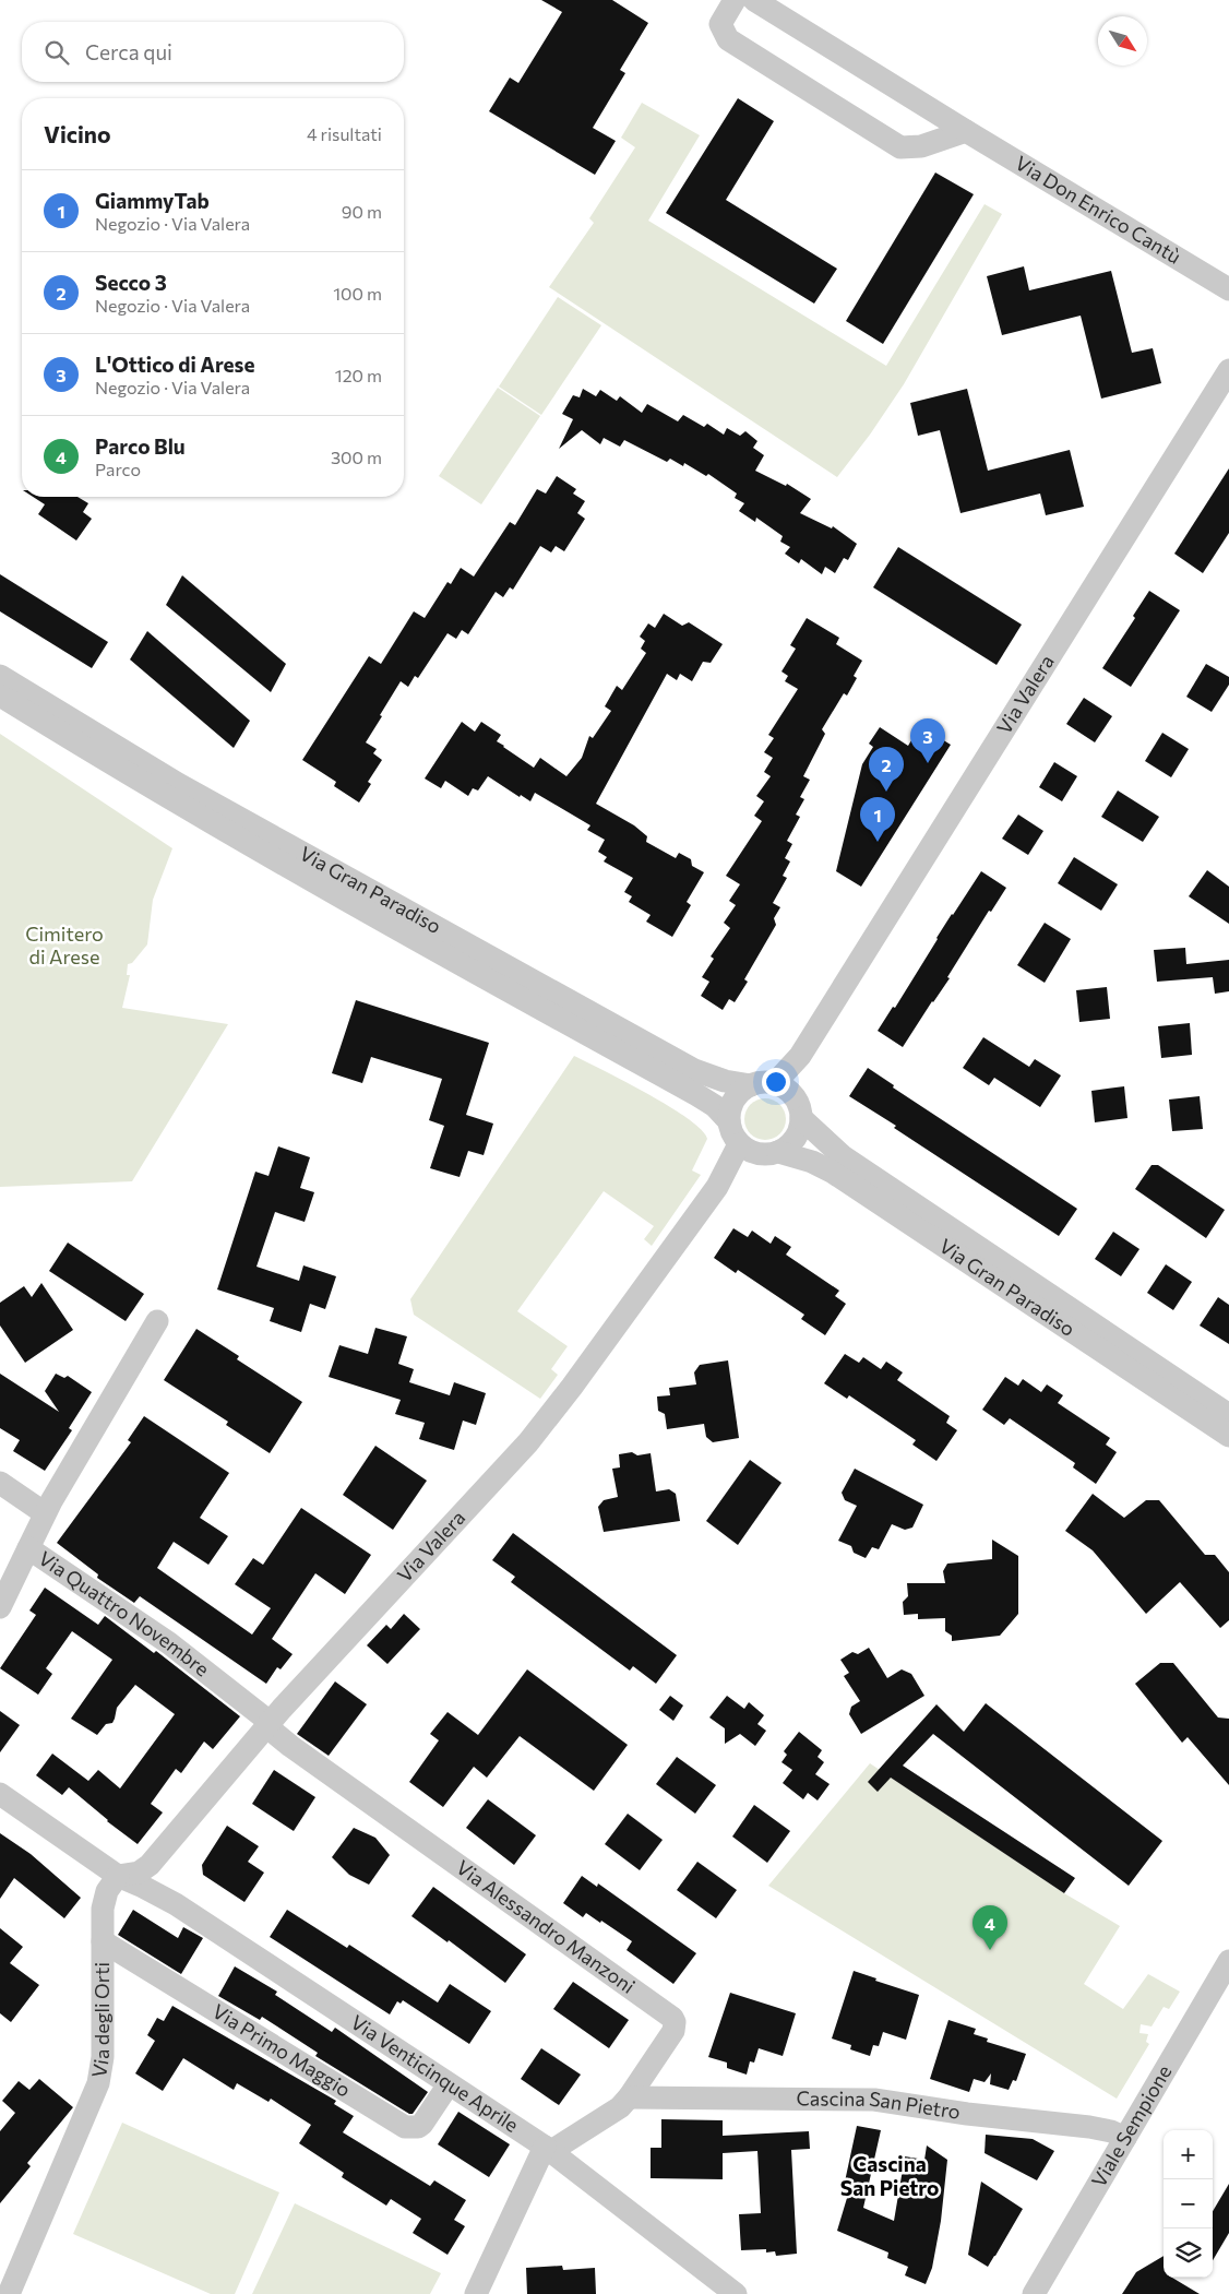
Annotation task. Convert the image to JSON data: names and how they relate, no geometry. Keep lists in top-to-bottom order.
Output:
{
  "streets": {
    "street": [
      "Via Don Enrico Cantù",
      "Via Valera",
      "Via Gran Paradiso",
      "Via Quattro Novembre",
      "Via Alessandro Manzoni",
      "Via degli Orti",
      "Via Primo Maggio",
      "Via Venticinque Aprile",
      "Cascina San Pietro",
      "Viale Sempione"
    ]
  },
  "crossings": [
    ["Via Valera", "Via Gran Paradiso"],
    ["Via Valera", "Via Quattro Novembre"],
    ["Via Valera", "Via Alessandro Manzoni"],
    ["Via Valera", "Via degli Orti"],
    ["Via Valera", "Via Venticinque Aprile"],
    ["Via Quattro Novembre", "Via Alessandro Manzoni"],
    ["Via Alessandro Manzoni", "Via Venticinque Aprile"],
    ["Via Alessandro Manzoni", "Cascina San Pietro"],
    ["Via degli Orti", "Via Primo Maggio"],
    ["Via degli Orti", "Via Venticinque Aprile"],
    ["Via Primo Maggio", "Via Venticinque Aprile"],
    ["Cascina San Pietro", "Viale Sempione"]
  ],
  "districts": ["Cascina San Pietro"],
  "parks": ["Cimitero di Arese"],
  "north": "bottom right",
  "page": {
    "search": "Cerca qui",
    "heading": ["Vicino", "4 risultati"],
    "list": [
      {
        "mark": "1",
        "name": "GiammyTab",
        "note": "Negozio · Via Valera",
        "value": "90 m"
      },
      {
        "mark": "2",
        "name": "Secco 3",
        "note": "Negozio · Via Valera",
        "value": "100 m"
      },
      {
        "mark": "3",
        "name": "L'Ottico di Arese",
        "note": "Negozio · Via Valera",
        "value": "120 m"
      },
      {
        "mark": "4",
        "name": "Parco Blu",
        "note": "Parco",
        "value": "300 m"
      }
    ],
    "pins": [
      "3",
      "2",
      "1",
      "4"
    ],
    "map_buttons": ["+", "−"]
  }
}
